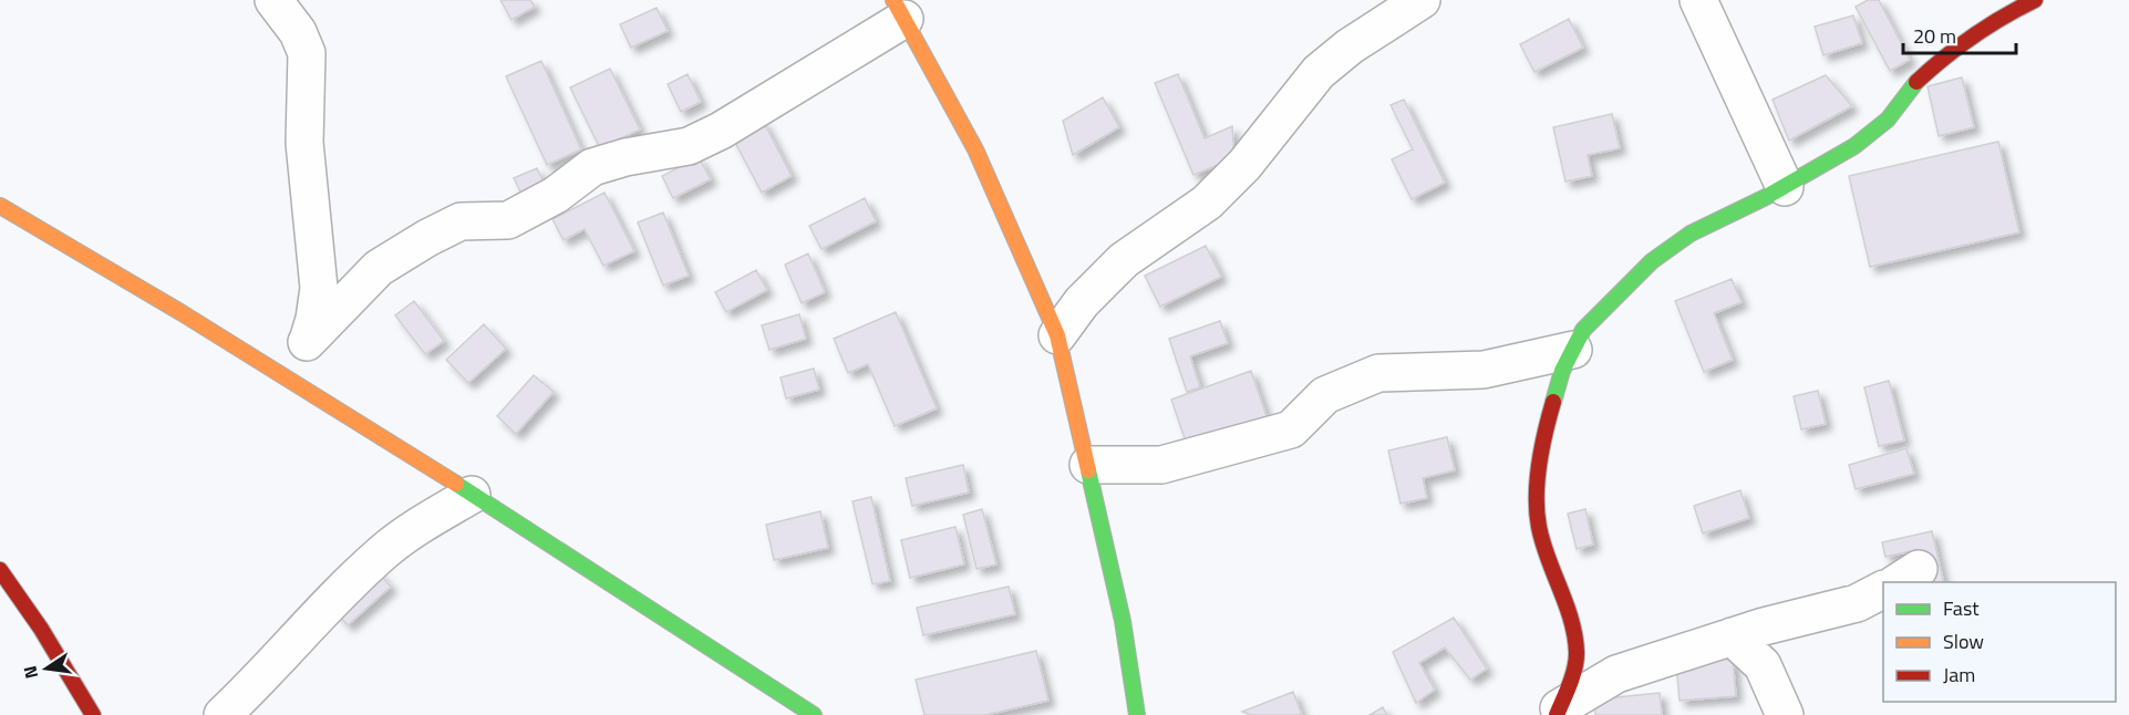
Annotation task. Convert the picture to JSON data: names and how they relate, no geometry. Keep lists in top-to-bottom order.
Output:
{
  "legend": ["Fast", "Slow", "Jam"],
  "scale_bar": "20 m",
  "north": "left"
}
